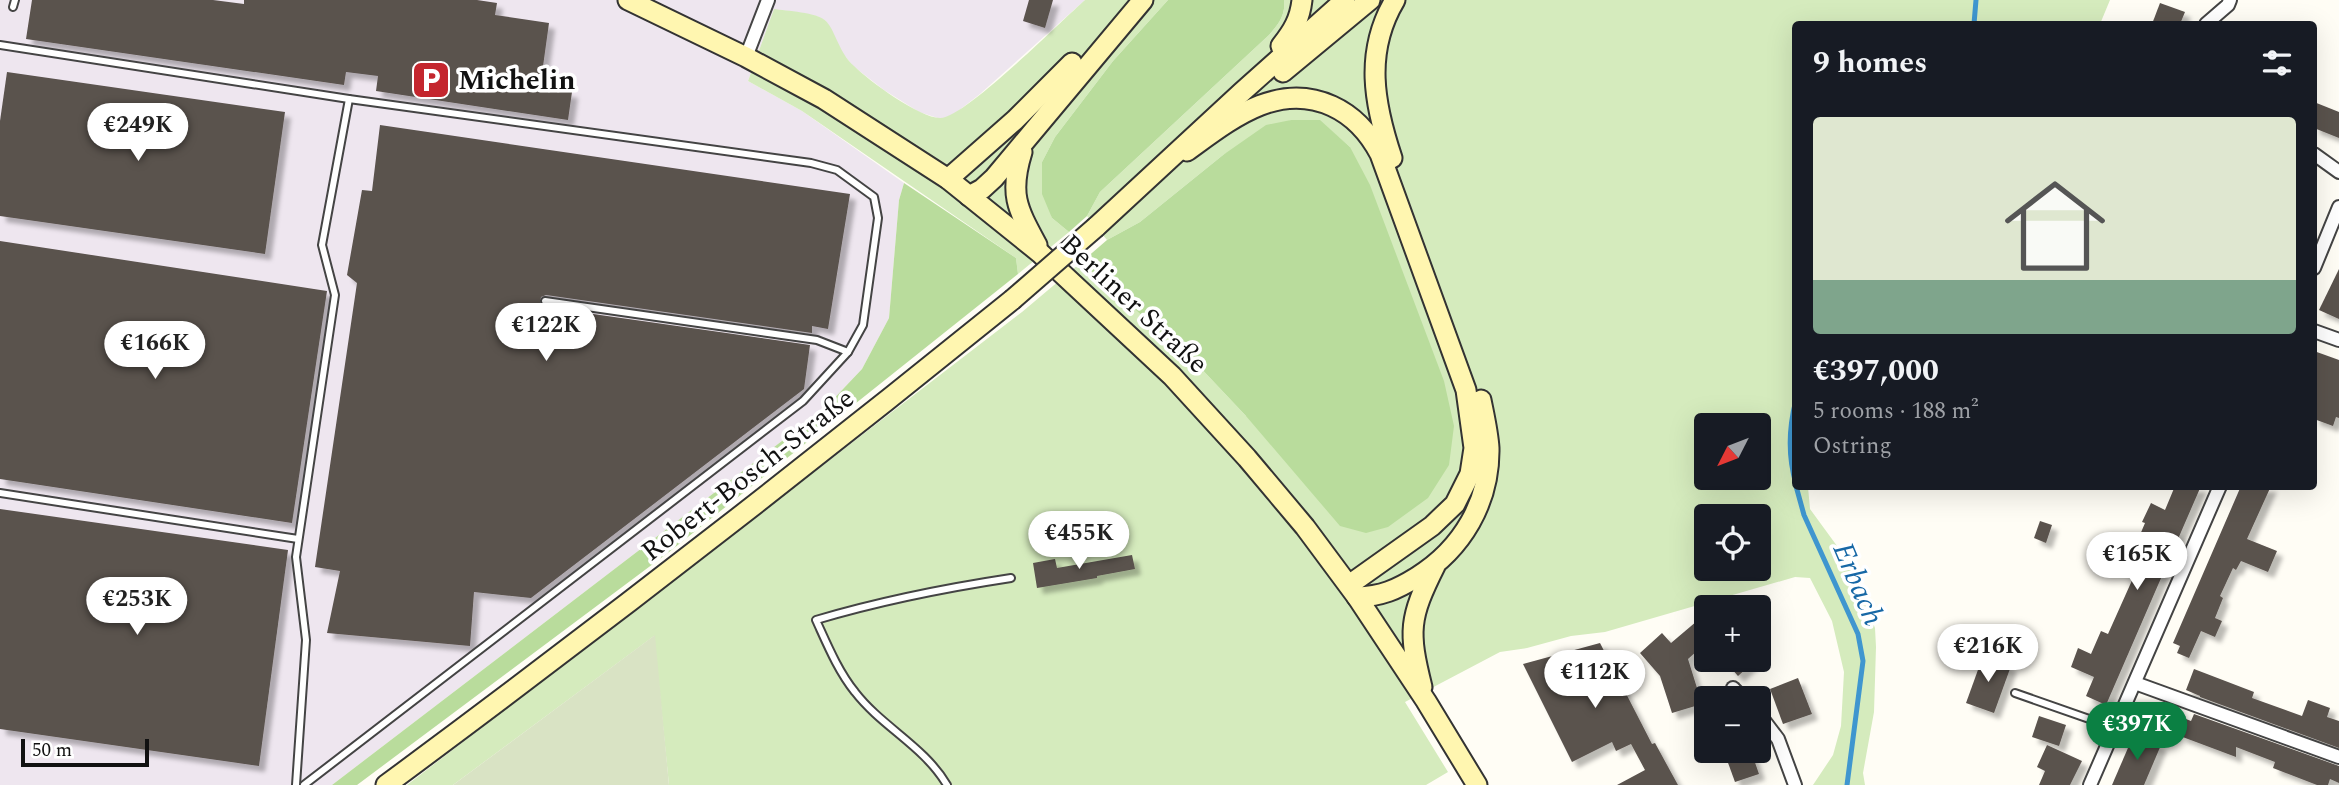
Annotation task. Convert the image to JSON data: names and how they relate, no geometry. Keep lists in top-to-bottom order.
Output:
{
  "streets": {
    "main road": ["Berliner Straße", "Robert-Bosch-Straße"]
  },
  "water": ["Erbach"],
  "places": {
    "parking": ["Michelin"]
  },
  "scale_bar": "50 m",
  "north": "bottom left",
  "page": {
    "heading": "9 homes",
    "price": [
      "€249K",
      "€122K",
      "€166K",
      "€455K",
      "€165K",
      "€253K",
      "€216K",
      "€112K",
      "€397K"
    ],
    "list": [
      {
        "name": "€397,000",
        "note": "5 rooms · 188 m² · Ostring"
      }
    ],
    "map_buttons": ["+", "−"],
    "scale": "50 m"
  }
}
